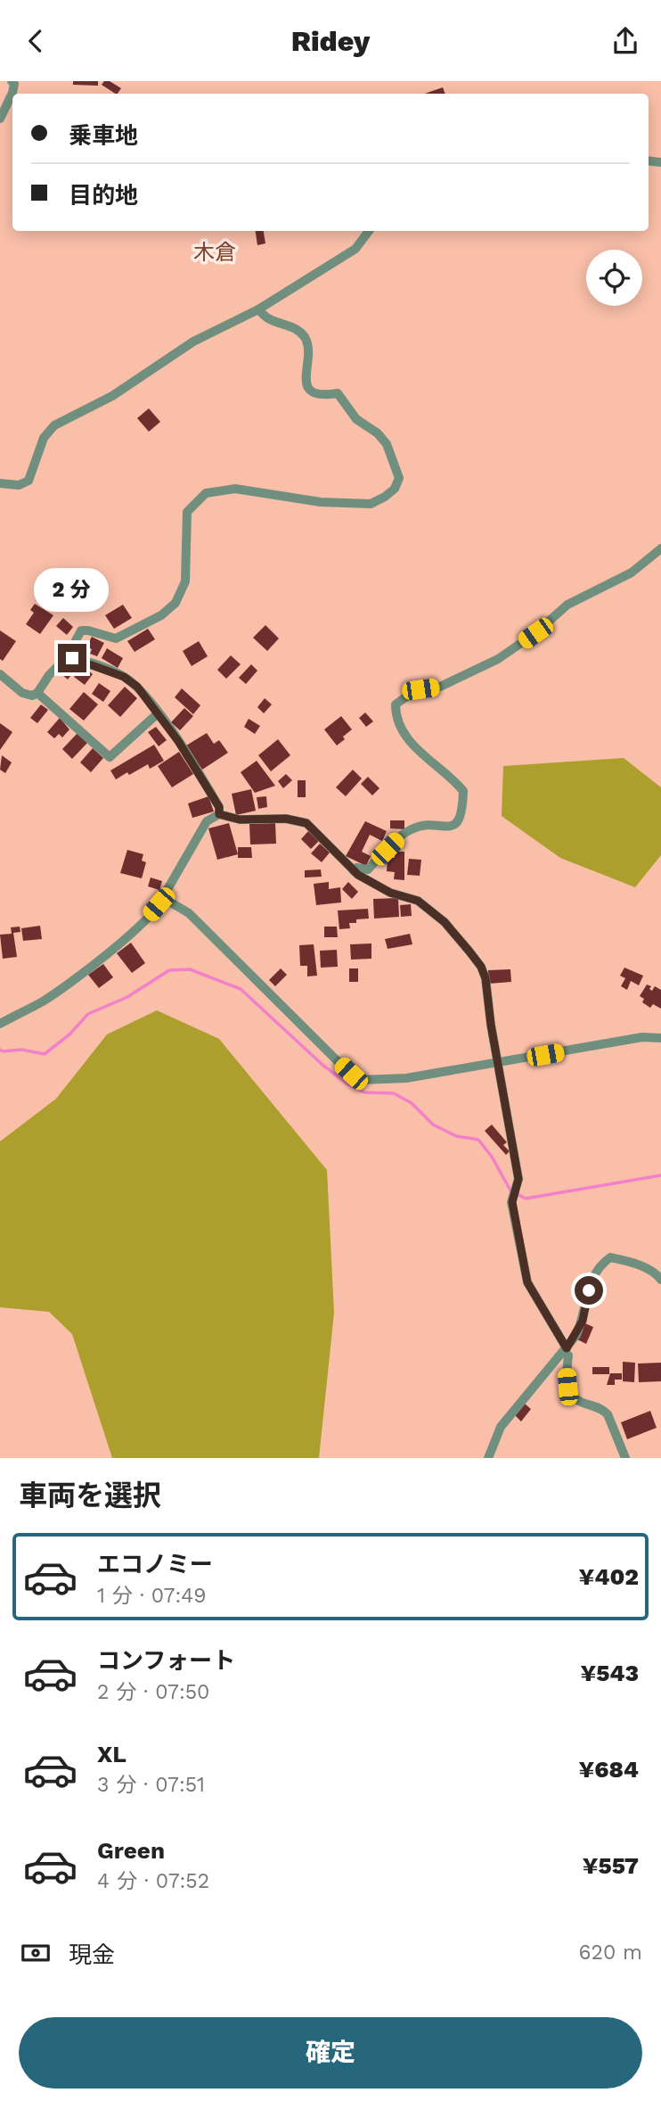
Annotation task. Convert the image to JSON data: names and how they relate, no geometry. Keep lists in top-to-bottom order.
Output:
{
  "districts": ["木倉"],
  "page": {
    "header": "Ridey",
    "banner": ["乗車地", "目的地"],
    "bubble": "2 分",
    "heading": "車両を選択",
    "list": [
      {
        "name": "エコノミー",
        "note": "1 分 · 07:49",
        "value": "¥402"
      },
      {
        "name": "コンフォート",
        "note": "2 分 · 07:50",
        "value": "¥543"
      },
      {
        "name": "XL",
        "note": "3 分 · 07:51",
        "value": "¥684"
      },
      {
        "name": "Green",
        "note": "4 分 · 07:52",
        "value": "¥557"
      }
    ],
    "pay": ["現金", "620 m"],
    "buttons": "確定"
  }
}
